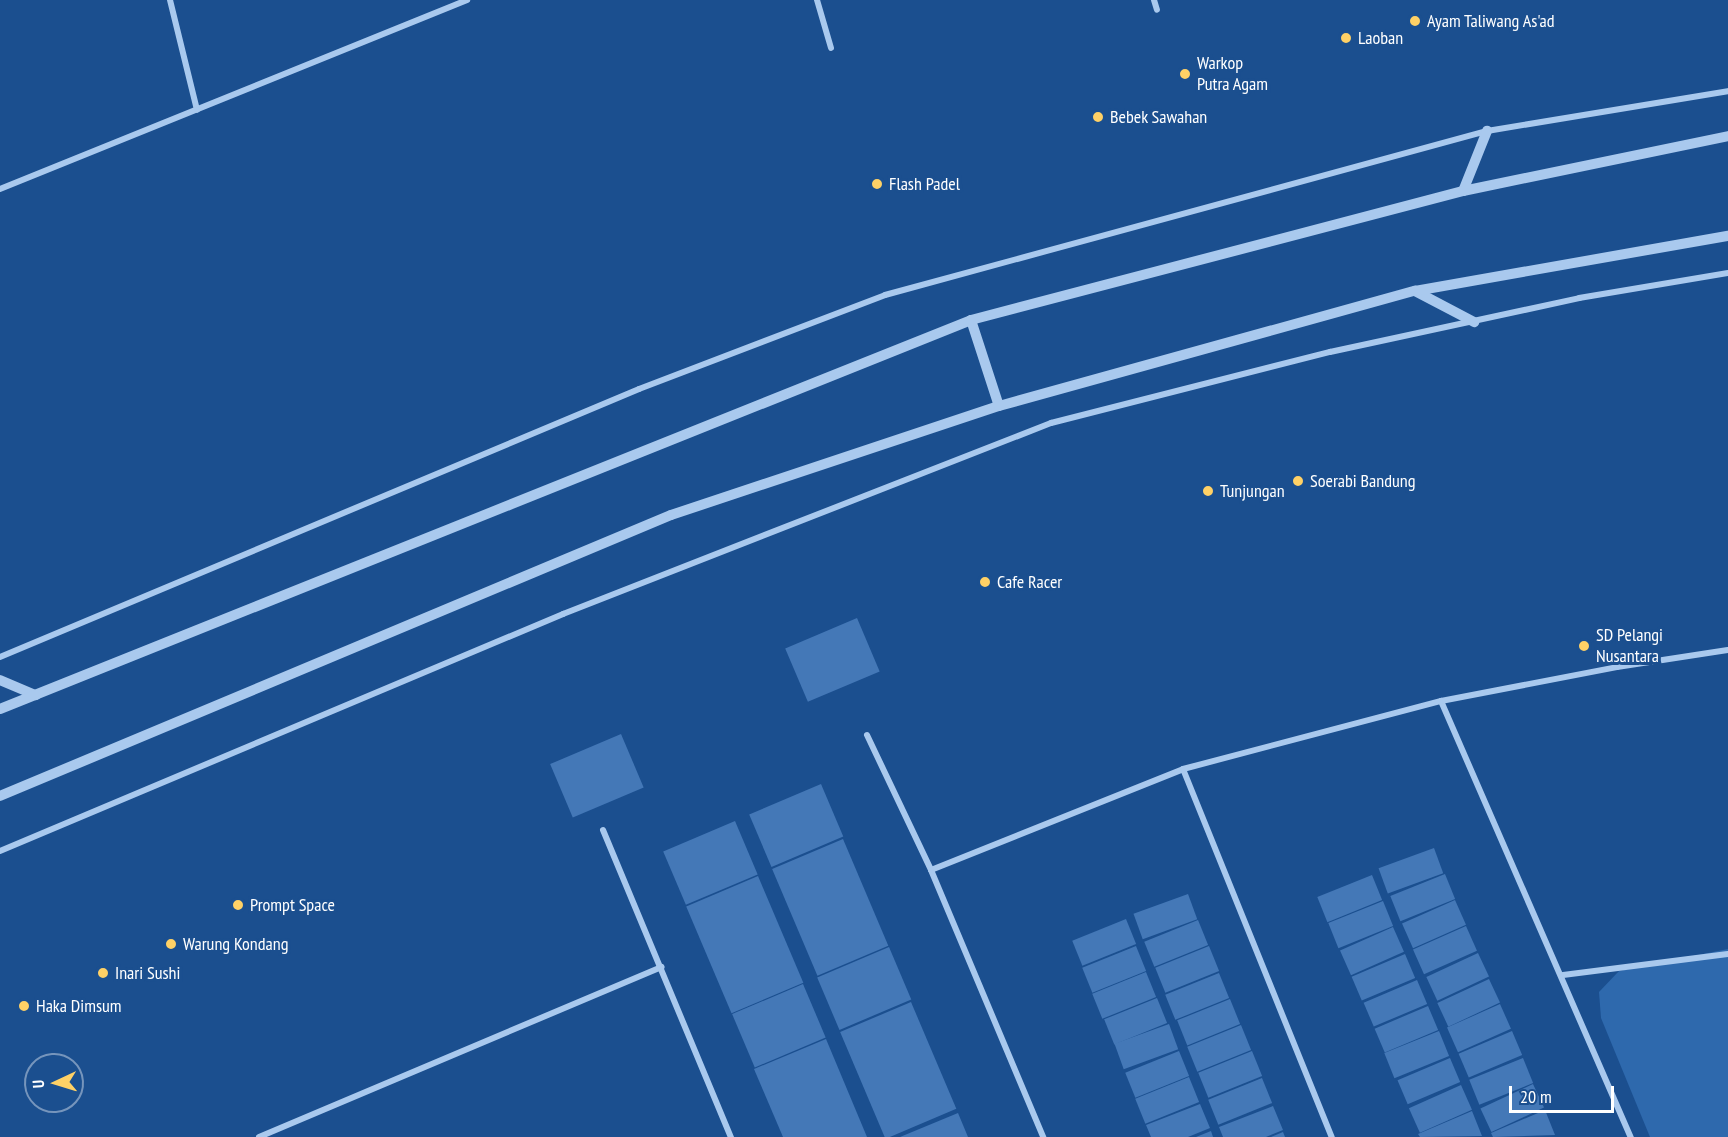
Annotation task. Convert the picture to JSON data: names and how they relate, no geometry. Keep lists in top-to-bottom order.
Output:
{
  "places": [
    "Ayam Taliwang As'ad",
    "Laoban",
    "Warkop Putra Agam",
    "Bebek Sawahan",
    "Flash Padel",
    "Soerabi Bandung",
    "Tunjungan",
    "Cafe Racer",
    "SD Pelangi Nusantara",
    "Prompt Space",
    "Warung Kondang",
    "Inari Sushi",
    "Haka Dimsum"
  ],
  "scale_bar": "20 m",
  "north": "left"
}
